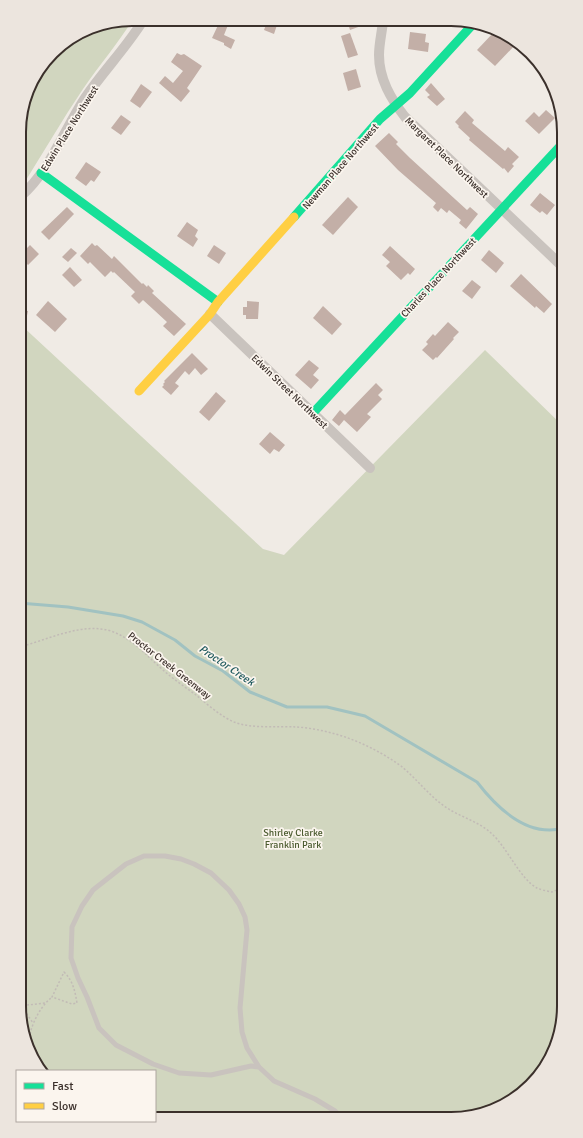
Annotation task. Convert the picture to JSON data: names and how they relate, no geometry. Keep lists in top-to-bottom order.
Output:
{
  "streets": {
    "street": [
      "Edwin Place Northwest",
      "Margaret Place Northwest",
      "Newman Place Northwest",
      "Charles Place Northwest",
      "Edwin Street Northwest"
    ],
    "path": ["Proctor Creek Greenway"]
  },
  "crossings": [
    ["Margaret Place Northwest", "Newman Place Northwest"],
    ["Margaret Place Northwest", "Charles Place Northwest"],
    ["Newman Place Northwest", "Edwin Street Northwest"],
    ["Charles Place Northwest", "Edwin Street Northwest"]
  ],
  "water": ["Proctor Creek"],
  "parks": ["Shirley Clarke Franklin Park"],
  "legend": ["Fast", "Slow"]
}
